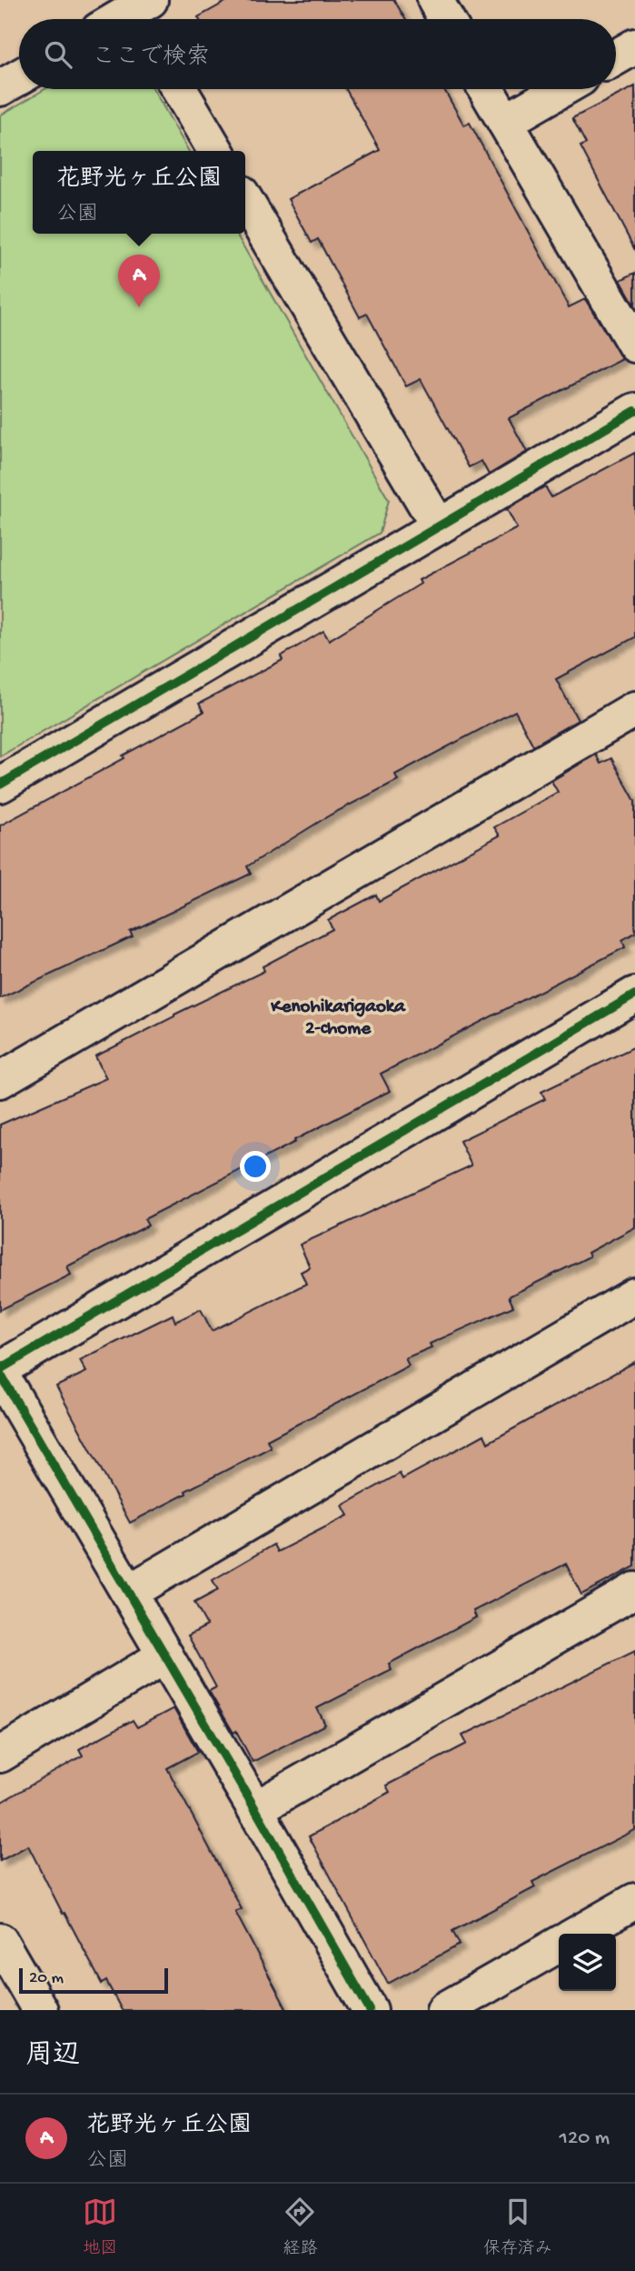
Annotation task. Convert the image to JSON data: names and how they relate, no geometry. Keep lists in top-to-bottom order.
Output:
{
  "districts": ["Kenohikarigaoka 2-chome"],
  "scale_bar": "20 m",
  "page": {
    "search": "ここで検索",
    "popup": ["花野光ヶ丘公園", "公園"],
    "pins": "A",
    "scale": "20 m",
    "heading": "周辺",
    "list": [
      {
        "mark": "A",
        "name": "花野光ヶ丘公園",
        "note": "公園",
        "value": "120 m"
      }
    ],
    "nav": ["地図", "経路", "保存済み"]
  }
}
